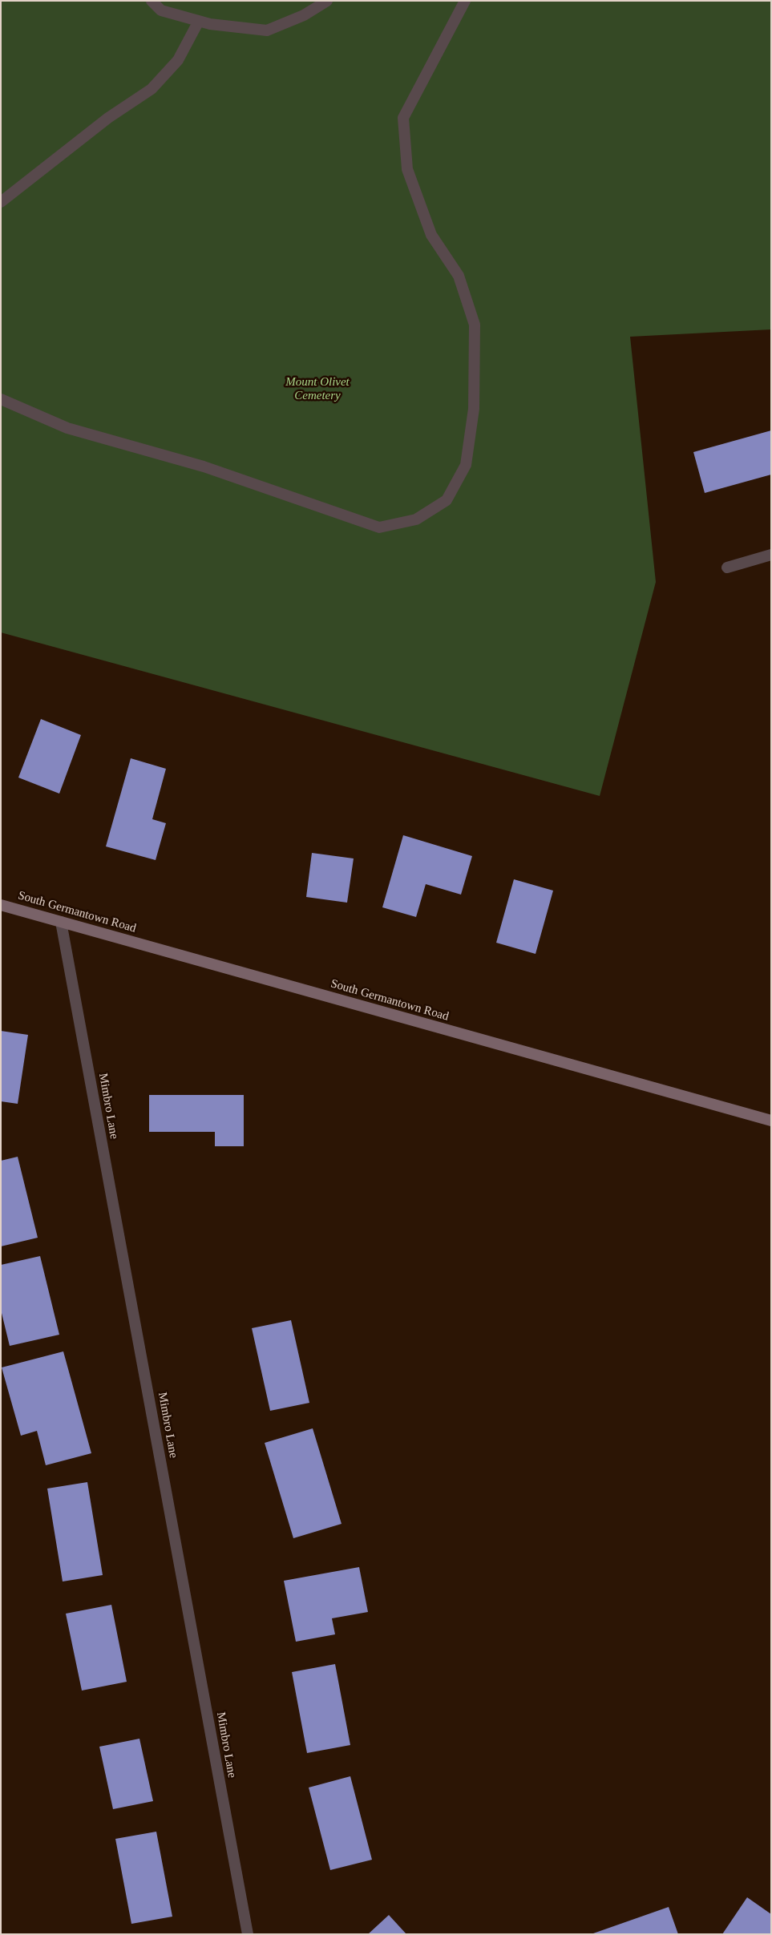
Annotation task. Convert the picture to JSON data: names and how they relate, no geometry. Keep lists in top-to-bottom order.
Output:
{
  "streets": {
    "main road": ["South Germantown Road"],
    "street": ["Mimbro Lane"]
  },
  "crossings": [
    ["South Germantown Road", "Mimbro Lane"]
  ],
  "parks": ["Mount Olivet Cemetery"]
}
